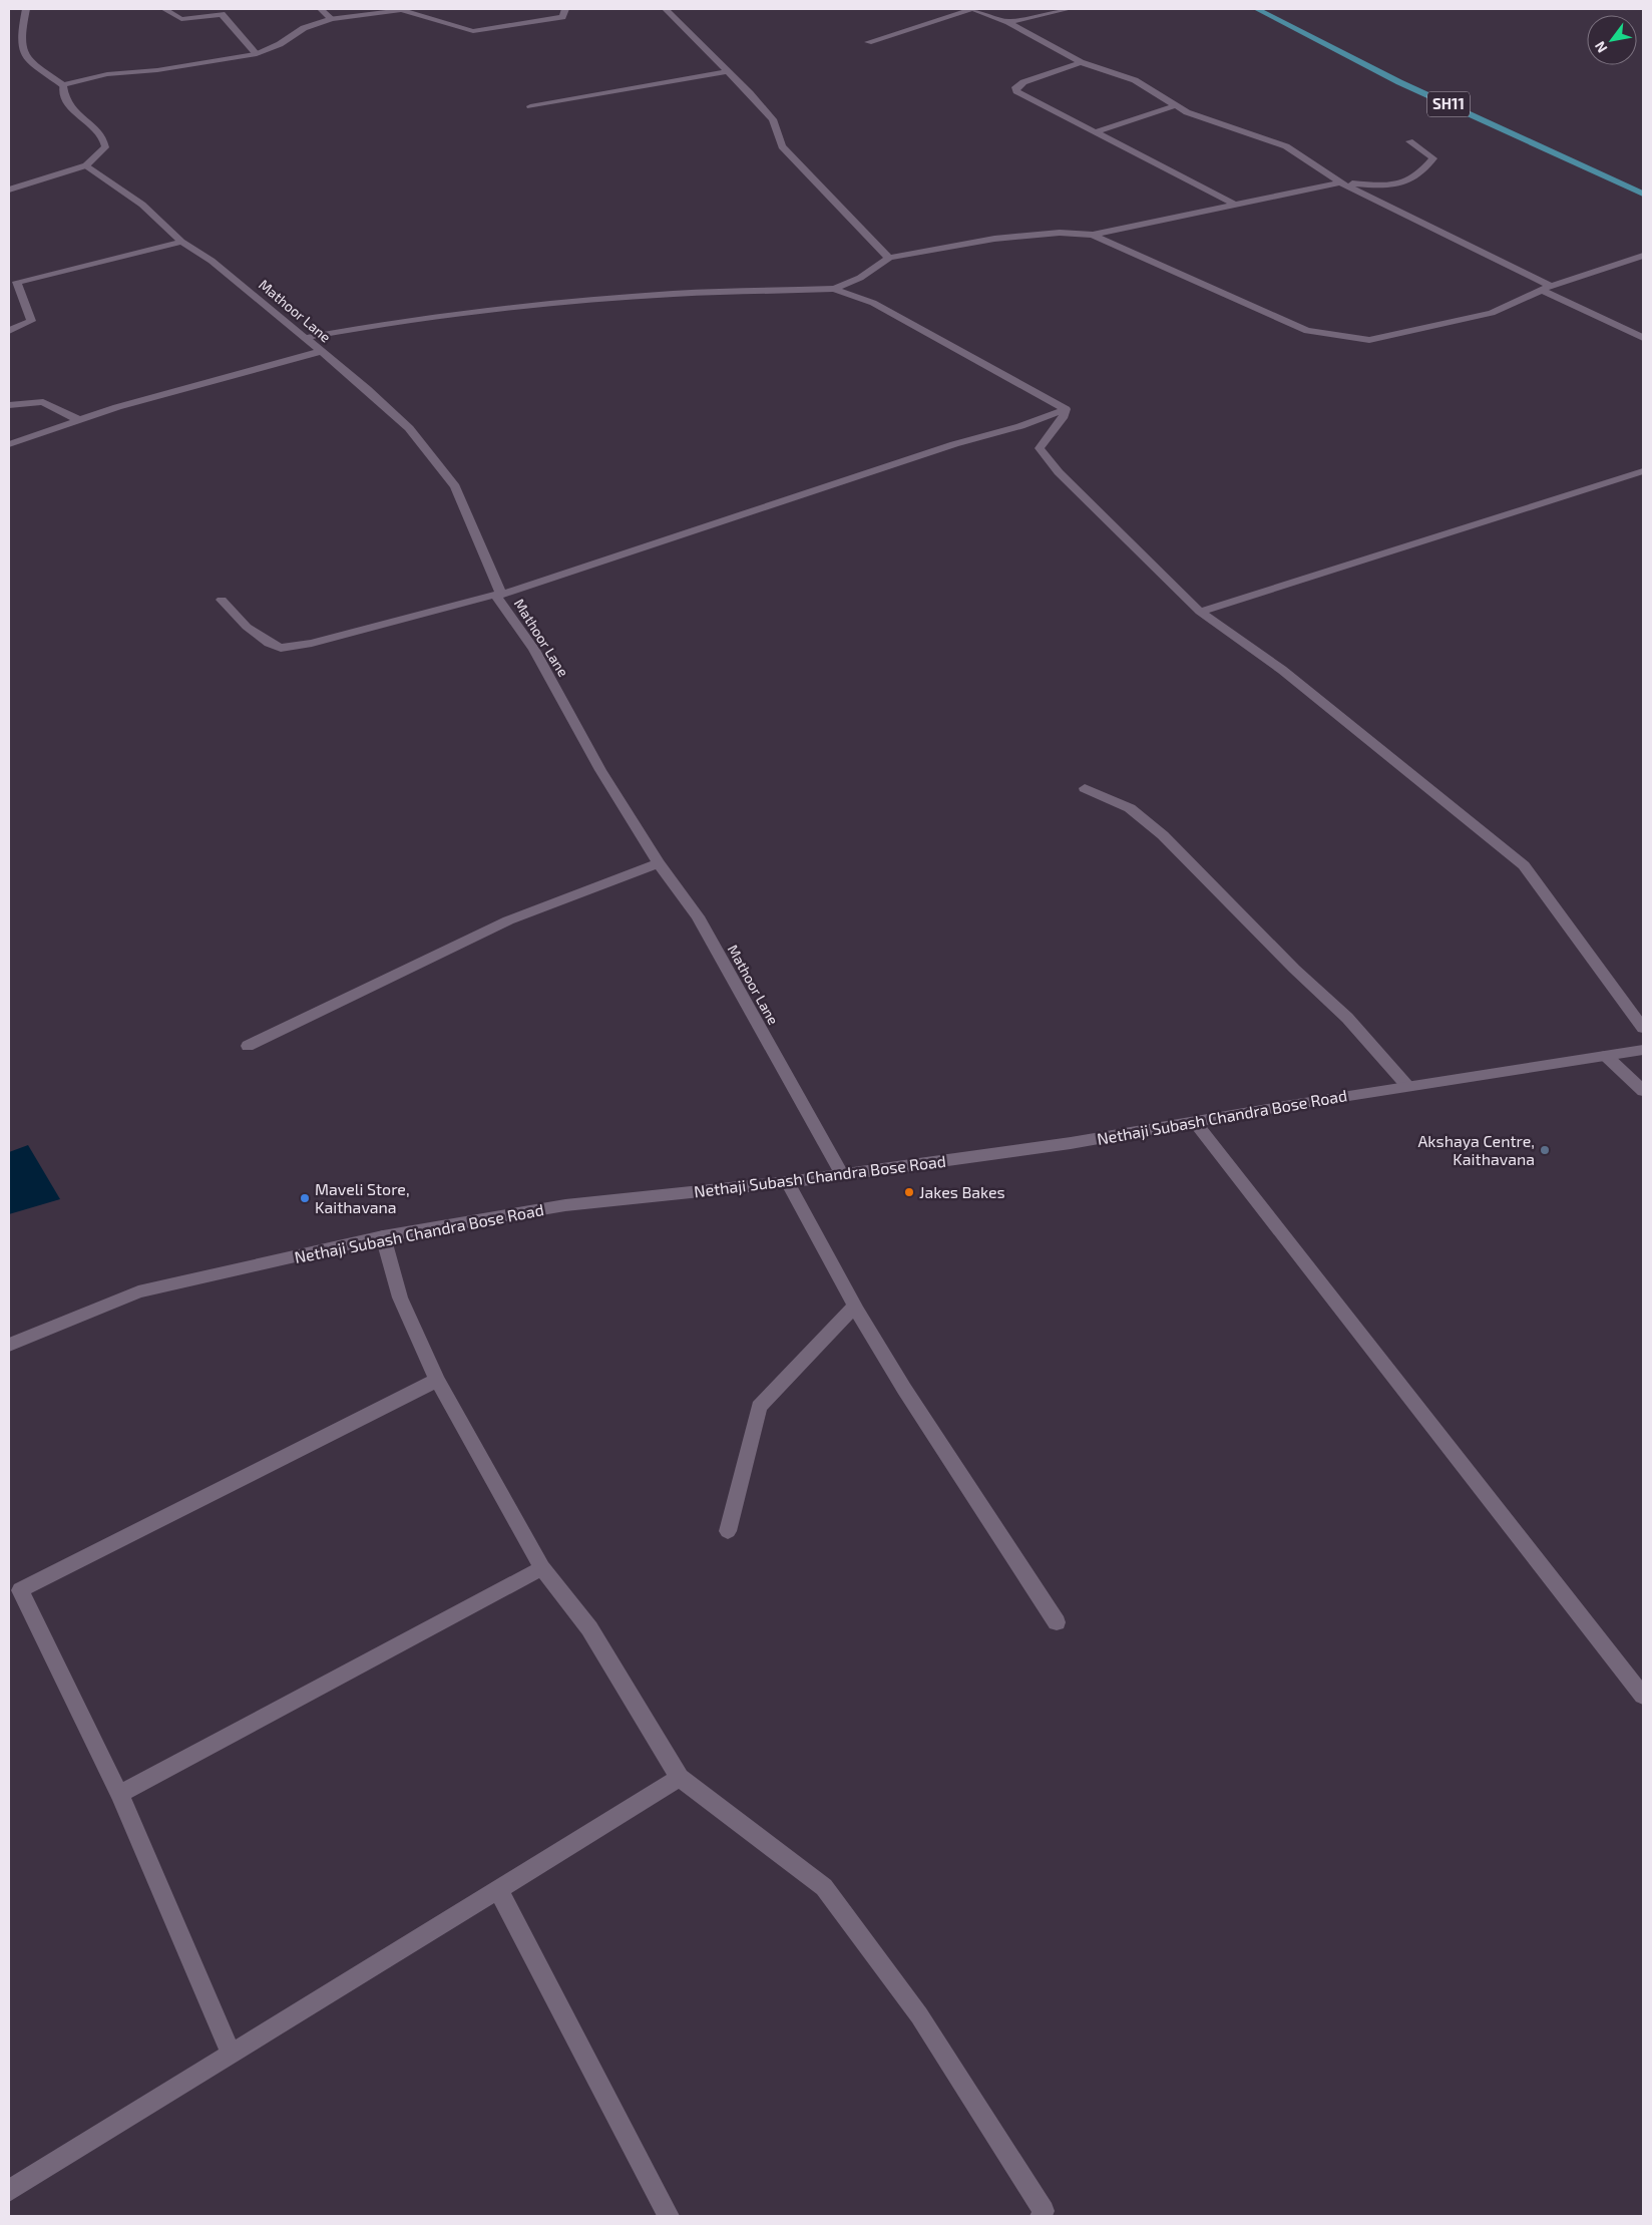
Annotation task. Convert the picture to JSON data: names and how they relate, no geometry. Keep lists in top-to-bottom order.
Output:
{
  "streets": {
    "main road": ["SH11"],
    "street": ["Mathoor Lane", "Nethaji Subash Chandra Bose Road"]
  },
  "crossings": [
    ["Mathoor Lane", "Nethaji Subash Chandra Bose Road"]
  ],
  "places": ["Akshaya Centre, Kaithavana", "Jakes Bakes", "Maveli Store, Kaithavana"],
  "north": "bottom left"
}
